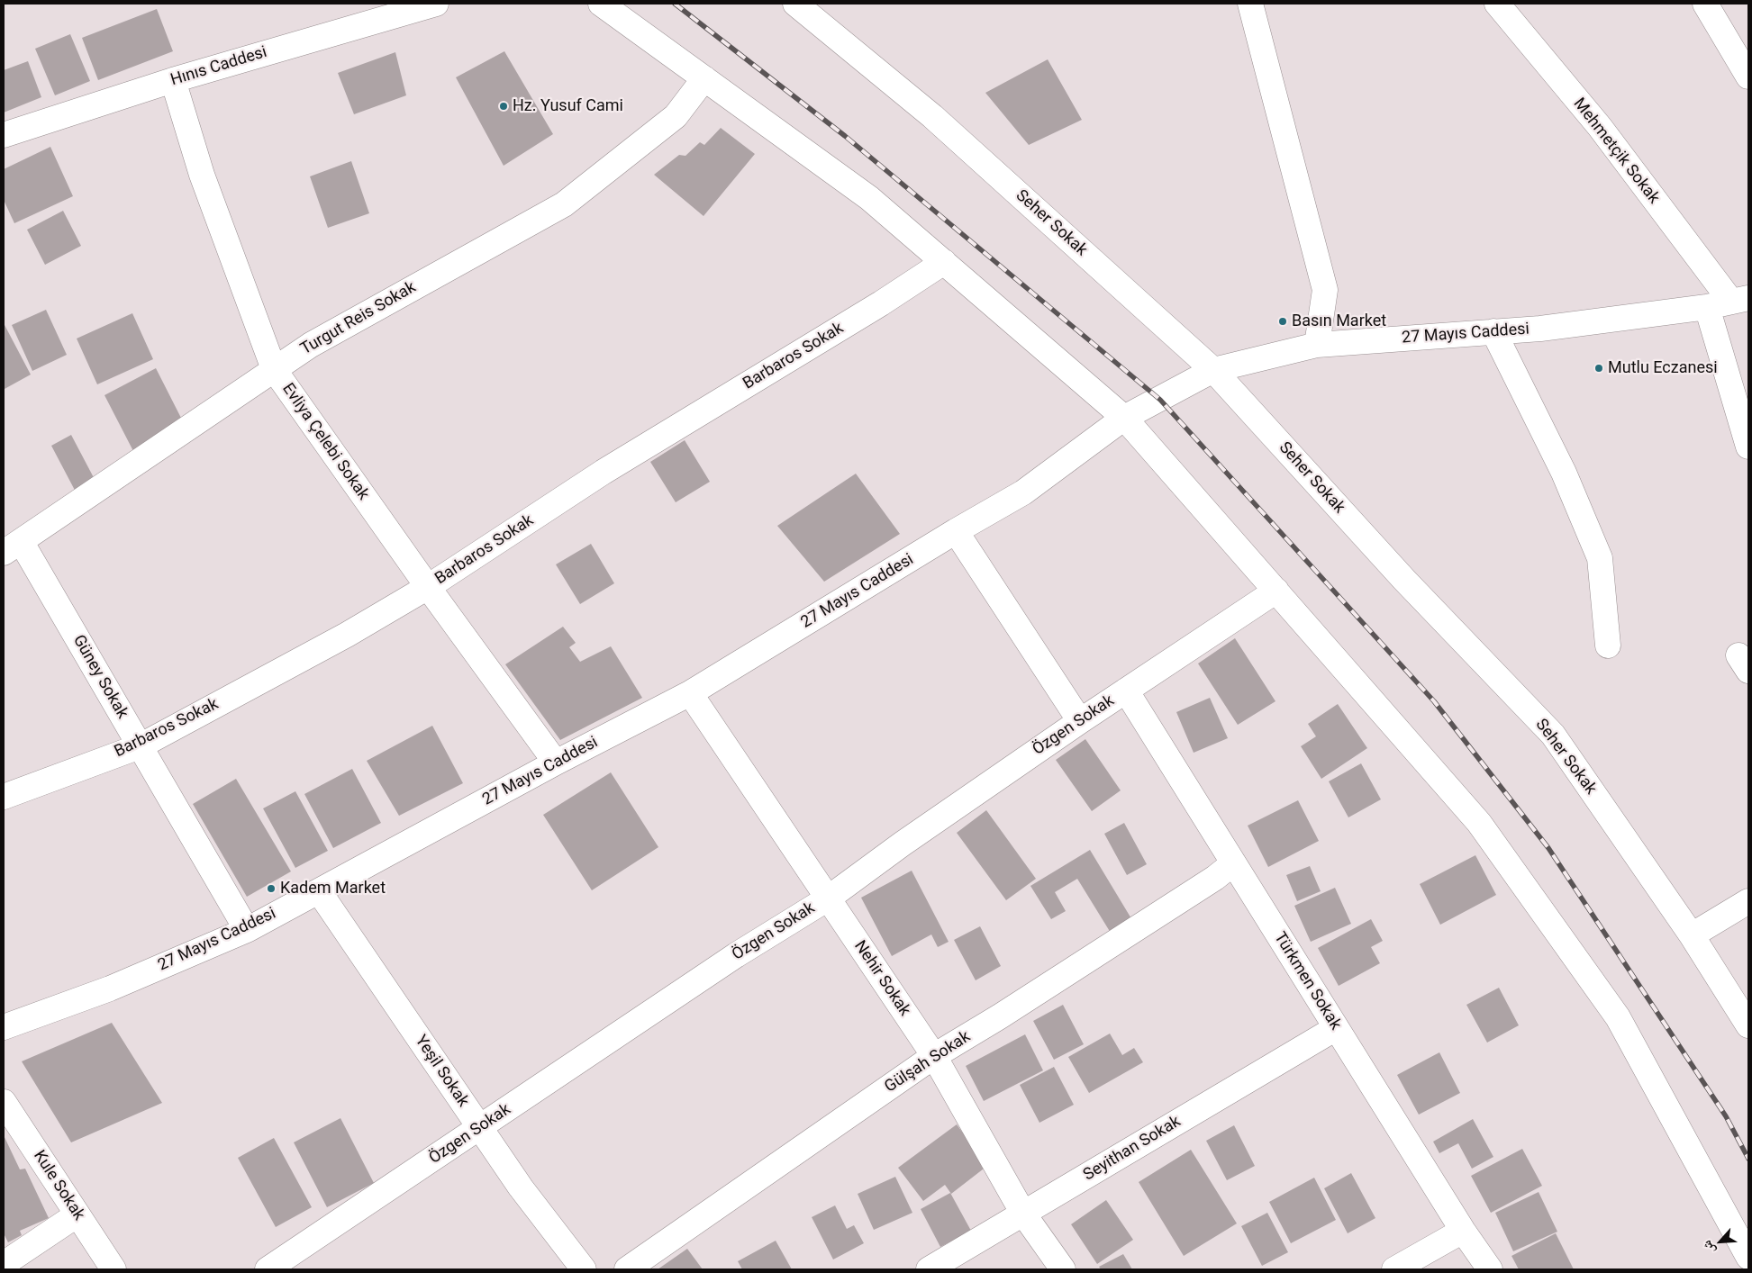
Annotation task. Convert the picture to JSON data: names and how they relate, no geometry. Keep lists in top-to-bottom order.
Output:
{
  "streets": {
    "street": [
      "Hınıs Caddesi",
      "Mehmetçik Sokak",
      "Seher Sokak",
      "Turgut Reis Sokak",
      "27 Mayıs Caddesi",
      "Barbaros Sokak",
      "Evliya Çelebi Sokak",
      "Güney Sokak",
      "Özgen Sokak",
      "Nehir Sokak",
      "Türkmen Sokak",
      "Gülşah Sokak",
      "Yeşil Sokak",
      "Seyithan Sokak",
      "Kule Sokak"
    ]
  },
  "crossings": [
    ["Hınıs Caddesi", "Evliya Çelebi Sokak"],
    ["Mehmetçik Sokak", "27 Mayıs Caddesi"],
    ["Seher Sokak", "27 Mayıs Caddesi"],
    ["Turgut Reis Sokak", "Evliya Çelebi Sokak"],
    ["Turgut Reis Sokak", "Güney Sokak"],
    ["27 Mayıs Caddesi", "Evliya Çelebi Sokak"],
    ["27 Mayıs Caddesi", "Güney Sokak"],
    ["27 Mayıs Caddesi", "Nehir Sokak"],
    ["27 Mayıs Caddesi", "Yeşil Sokak"],
    ["Barbaros Sokak", "Evliya Çelebi Sokak"],
    ["Barbaros Sokak", "Güney Sokak"],
    ["Özgen Sokak", "Nehir Sokak"],
    ["Özgen Sokak", "Türkmen Sokak"],
    ["Özgen Sokak", "Yeşil Sokak"],
    ["Nehir Sokak", "Gülşah Sokak"],
    ["Nehir Sokak", "Seyithan Sokak"],
    ["Türkmen Sokak", "Gülşah Sokak"],
    ["Türkmen Sokak", "Seyithan Sokak"]
  ],
  "places": [
    "Hz. Yusuf Cami",
    "Basın Market",
    "Mutlu Eczanesi",
    "Kadem Market"
  ],
  "north": "bottom left"
}
